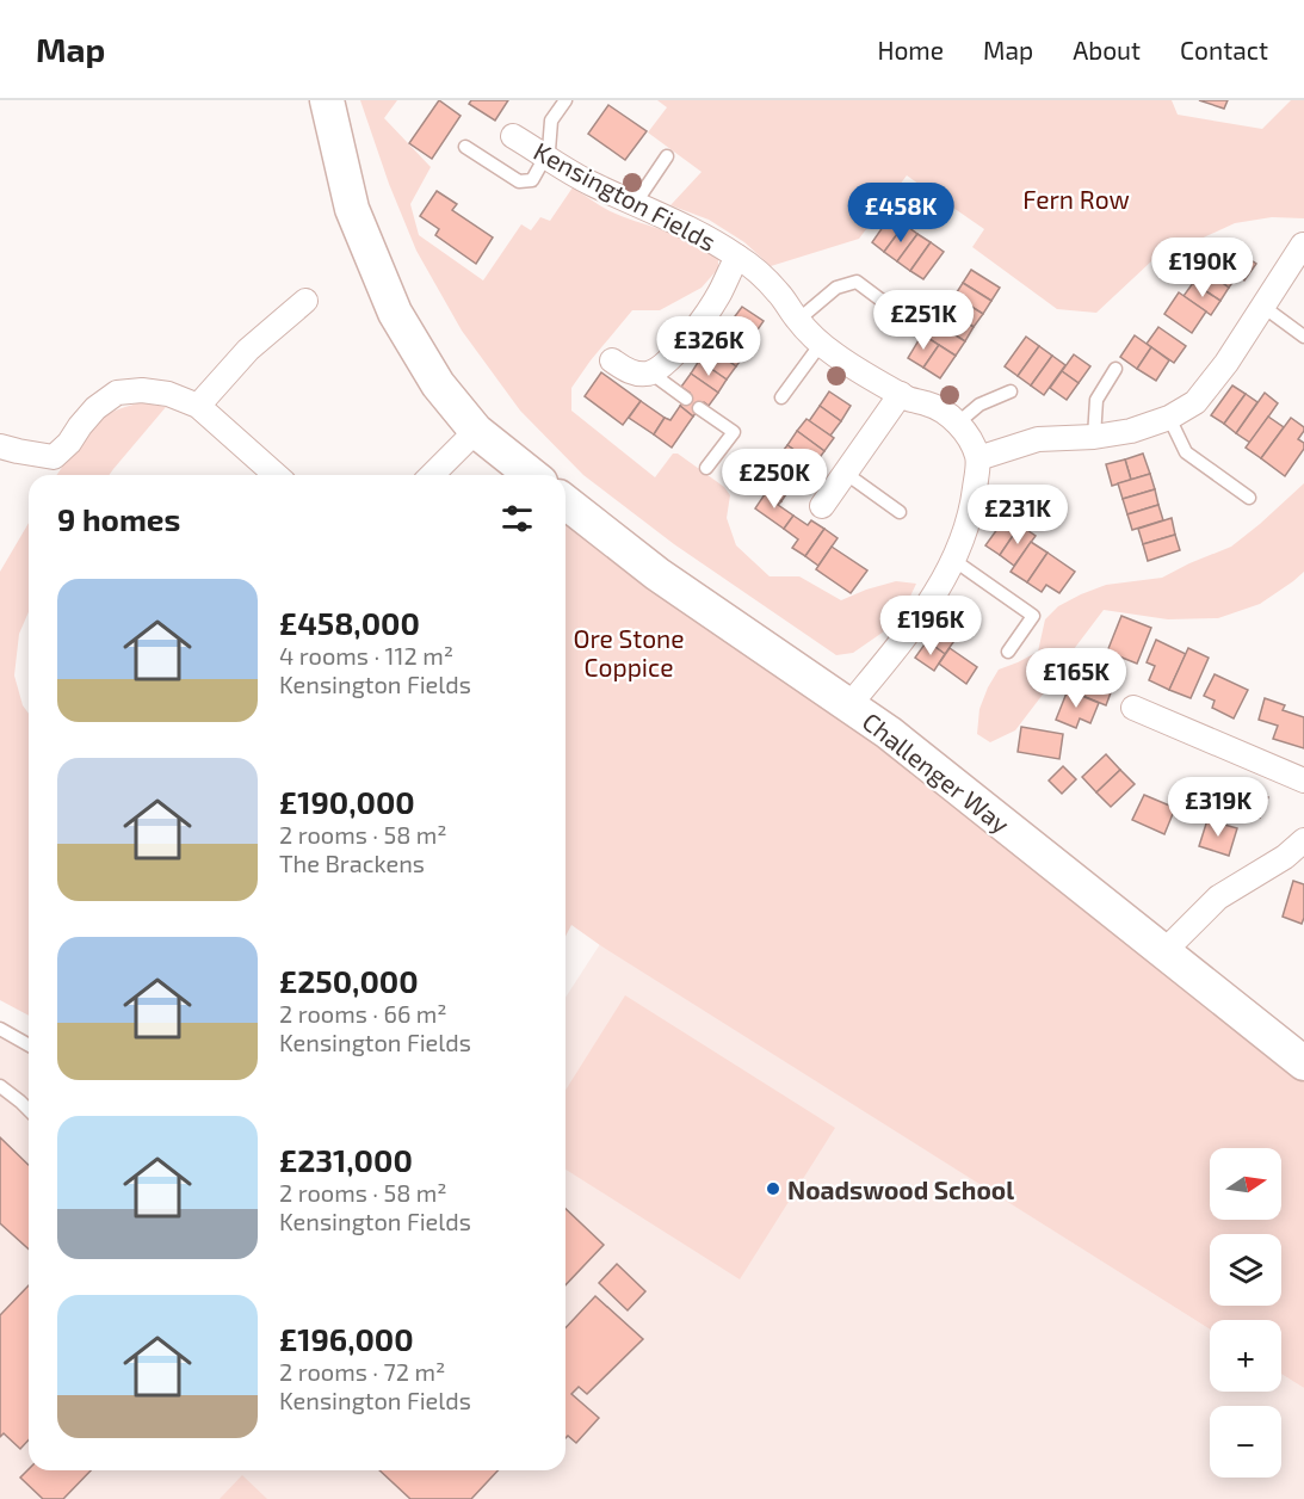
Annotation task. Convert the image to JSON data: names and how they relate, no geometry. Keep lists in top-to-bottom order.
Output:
{
  "streets": {
    "street": ["Kensington Fields", "Challenger Way"]
  },
  "parks": ["Fern Row", "Ore Stone Coppice"],
  "places": ["Noadswood School"],
  "north": "right",
  "page": {
    "header": "Map",
    "nav": [
      "Home",
      "Map",
      "About",
      "Contact"
    ],
    "price": [
      "£458K",
      "£190K",
      "£251K",
      "£326K",
      "£250K",
      "£231K",
      "£196K",
      "£165K",
      "£319K"
    ],
    "heading": "9 homes",
    "list": [
      {
        "name": "£458,000",
        "note": "4 rooms · 112 m² · Kensington Fields"
      },
      {
        "name": "£190,000",
        "note": "2 rooms · 58 m² · The Brackens"
      },
      {
        "name": "£250,000",
        "note": "2 rooms · 66 m² · Kensington Fields"
      },
      {
        "name": "£231,000",
        "note": "2 rooms · 58 m² · Kensington Fields"
      },
      {
        "name": "£196,000",
        "note": "2 rooms · 72 m² · Kensington Fields"
      }
    ],
    "map_buttons": ["+", "−"]
  }
}
